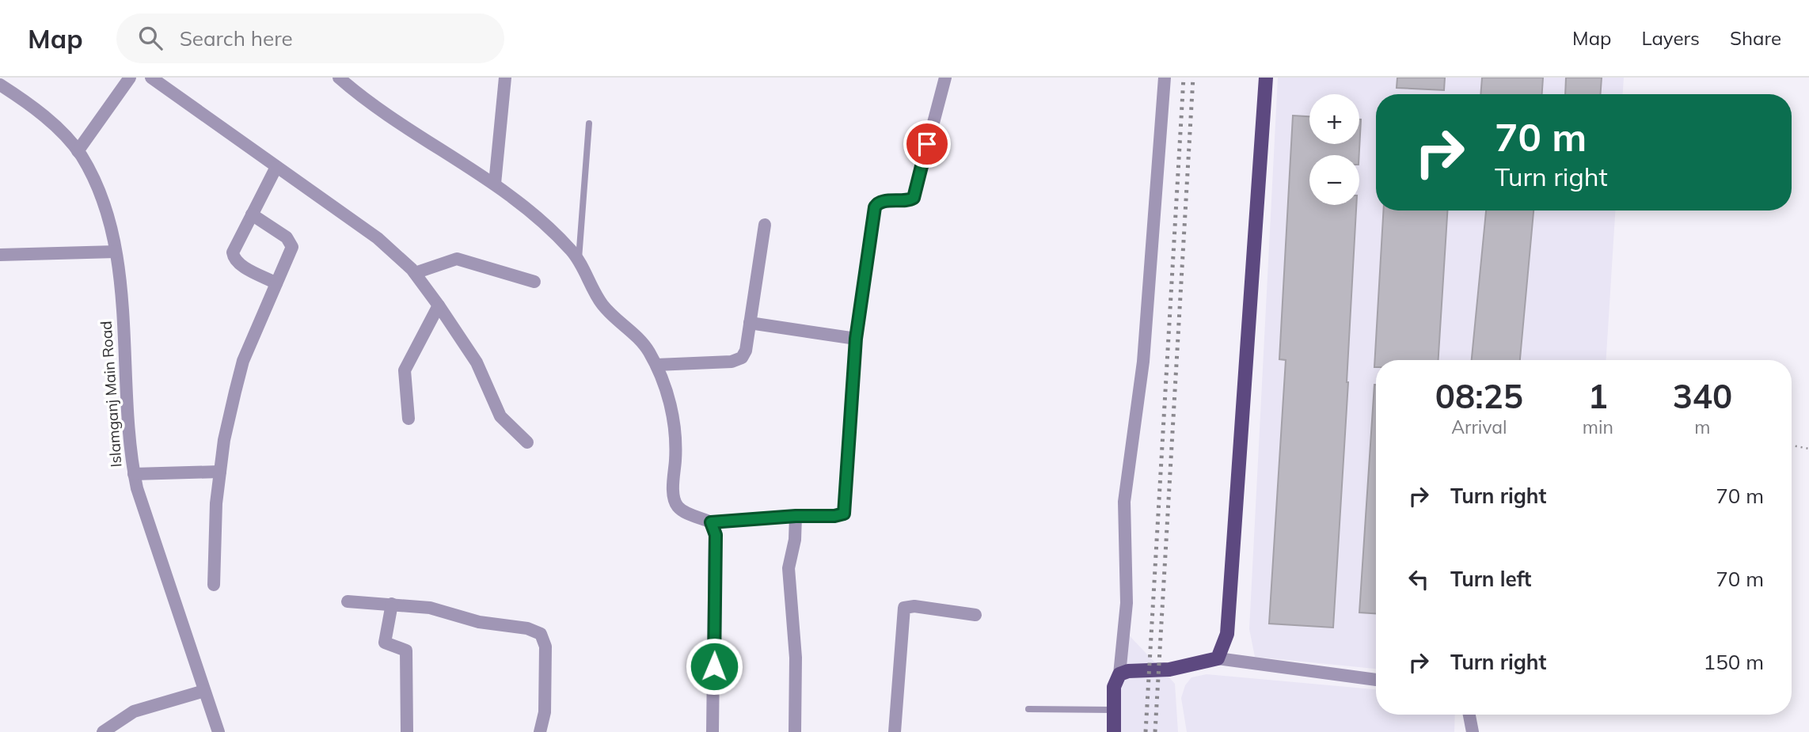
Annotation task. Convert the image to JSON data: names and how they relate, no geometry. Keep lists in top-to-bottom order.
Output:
{
  "streets": {
    "street": ["Islamganj Main Road"]
  },
  "page": {
    "header": "Map",
    "search": "Search here",
    "nav": ["Map", "Layers", "Share"],
    "map_buttons": ["+", "−"],
    "turn": ["70 m", "Turn right"],
    "eta": [
      "08:25",
      "Arrival",
      "1",
      "min",
      "340",
      "m"
    ],
    "list": [
      {
        "name": "Turn right",
        "value": "70 m"
      },
      {
        "name": "Turn left",
        "value": "70 m"
      },
      {
        "name": "Turn right",
        "value": "150 m"
      }
    ]
  }
}
